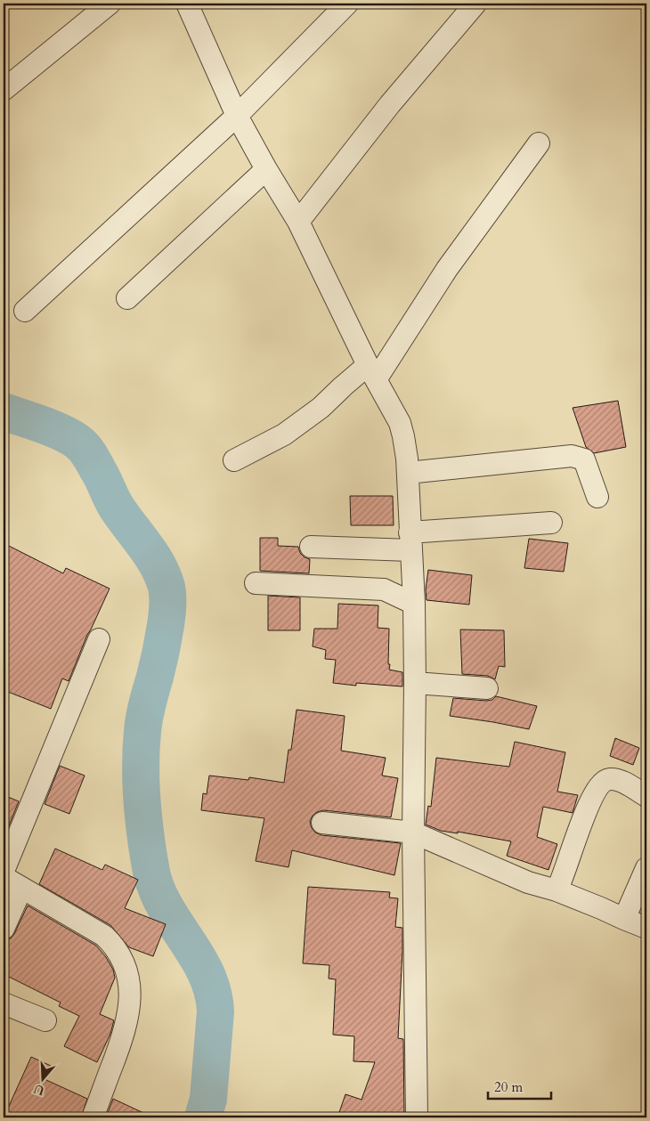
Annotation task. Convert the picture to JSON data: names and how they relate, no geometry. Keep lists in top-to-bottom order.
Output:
{
  "scale_bar": "20 m",
  "north": "bottom"
}
